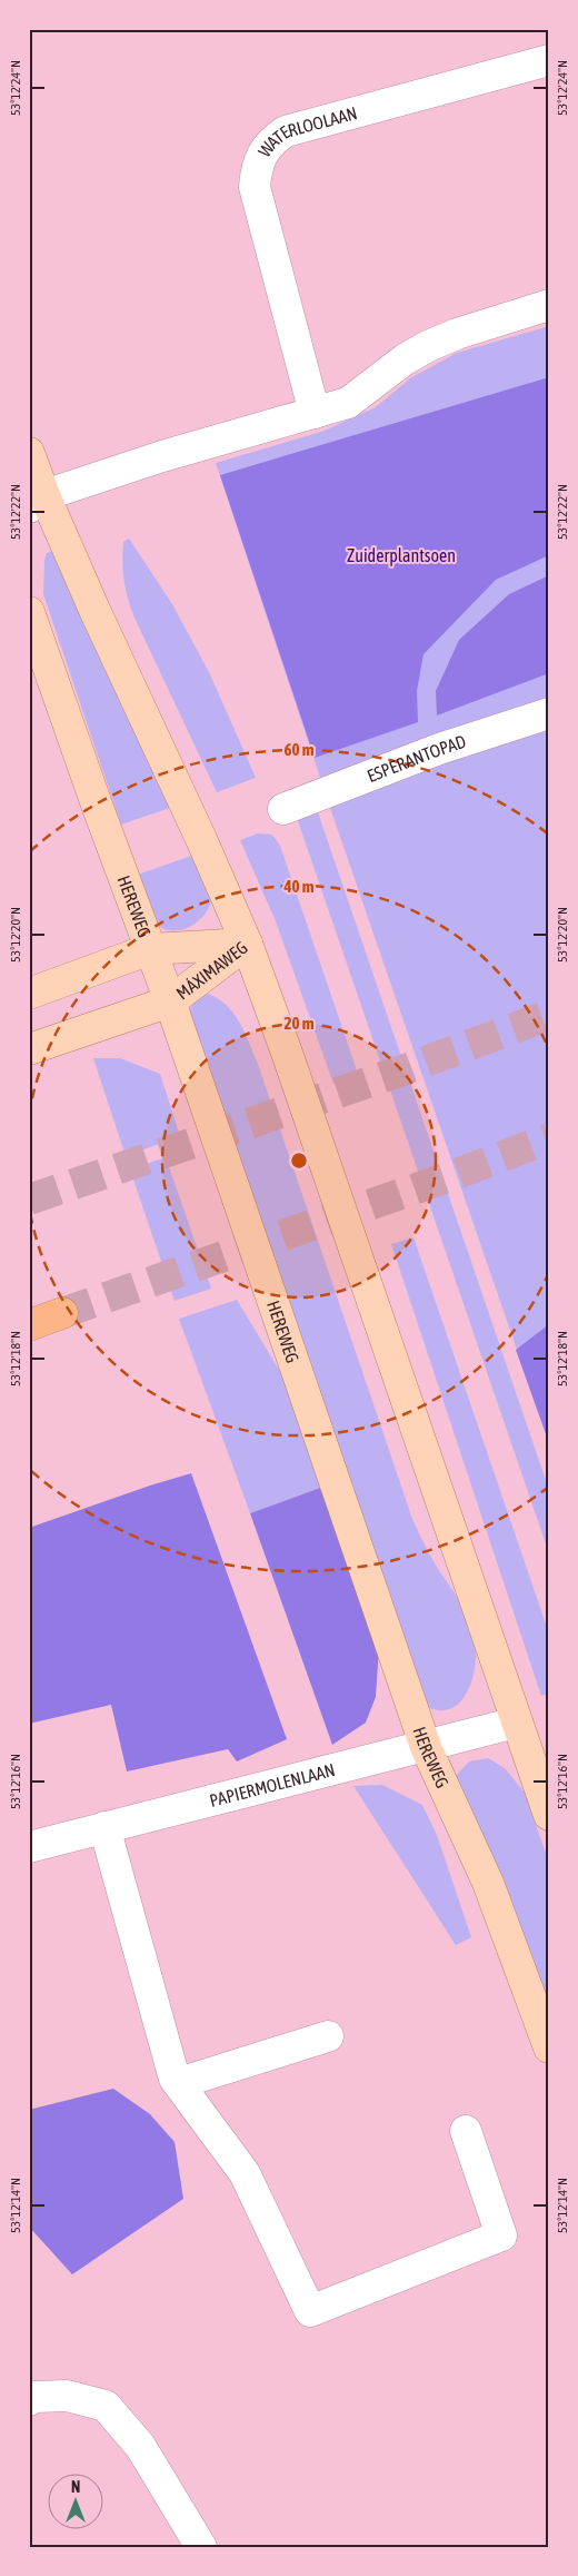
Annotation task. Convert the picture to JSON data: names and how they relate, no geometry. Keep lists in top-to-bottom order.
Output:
{
  "streets": {
    "main road": ["HEREWEG", "MÁXIMAWEG"],
    "street": ["WATERLOOLAAN", "ESPERANTOPAD", "PAPIERMOLENLAAN"]
  },
  "crossings": [
    ["HEREWEG", "MÁXIMAWEG"],
    ["HEREWEG", "PAPIERMOLENLAAN"]
  ],
  "parks": ["Zuiderplantsoen"],
  "north": "top",
  "coordinates": [
    "53°12'24\"N",
    "53°12'22\"N",
    "53°12'20\"N",
    "53°12'18\"N",
    "53°12'16\"N",
    "53°12'14\"N"
  ],
  "rings": ["60 m", "40 m", "20 m"]
}
